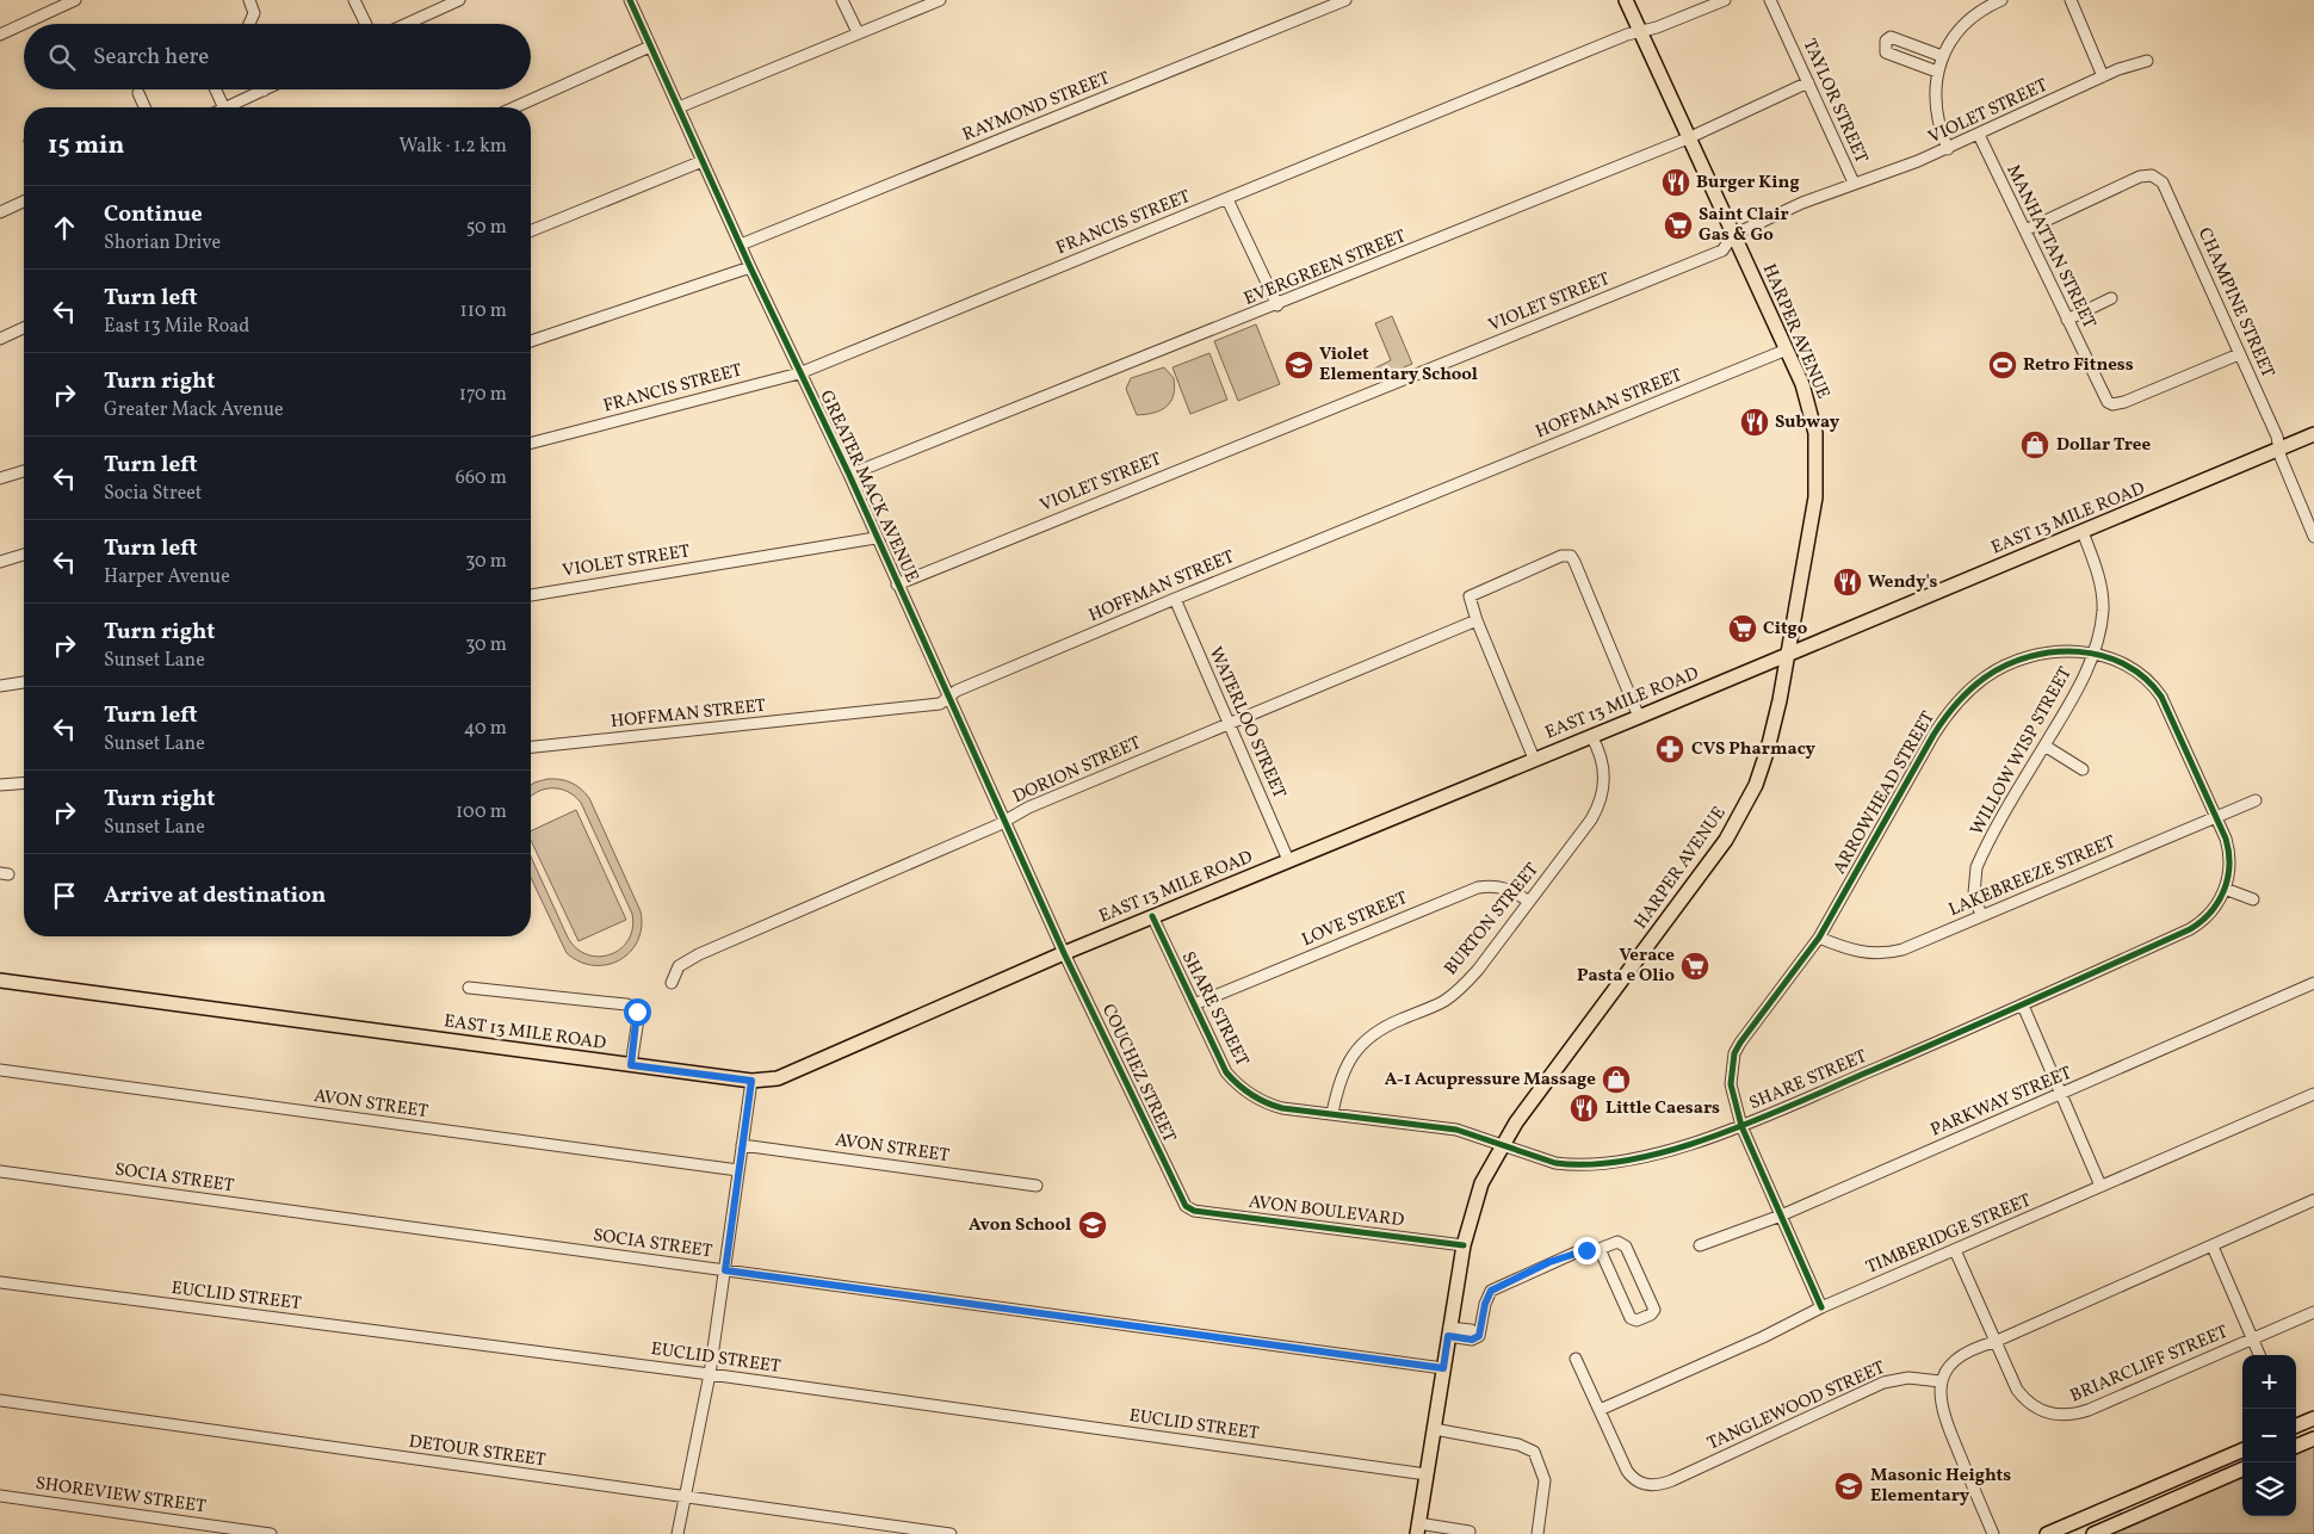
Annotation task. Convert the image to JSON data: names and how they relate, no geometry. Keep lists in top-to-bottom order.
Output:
{
  "streets": {
    "main road": ["HARPER AVENUE", "EAST 13 MILE ROAD"],
    "street": [
      "TAYLOR STREET",
      "RAYMOND STREET",
      "VIOLET STREET",
      "FRANCIS STREET",
      "MANHATTAN STREET",
      "EVERGREEN STREET",
      "CHAMPINE STREET",
      "HOFFMAN STREET",
      "GREATER MACK AVENUE",
      "WATERLOO STREET",
      "WILLOW WISP STREET",
      "DORION STREET",
      "ARROWHEAD STREET",
      "LAKEBREEZE STREET",
      "LOVE STREET",
      "BURTON STREET",
      "SHARE STREET",
      "COUCHEZ STREET",
      "PARKWAY STREET",
      "AVON STREET",
      "SOCIA STREET",
      "AVON BOULEVARD",
      "TIMBERIDGE STREET",
      "EUCLID STREET",
      "BRIARCLIFF STREET",
      "TANGLEWOOD STREET",
      "DETOUR STREET",
      "SHOREVIEW STREET"
    ]
  },
  "crossings": [
    ["TAYLOR STREET", "VIOLET STREET"],
    ["TAYLOR STREET", "EVERGREEN STREET"],
    ["RAYMOND STREET", "GREATER MACK AVENUE"],
    ["VIOLET STREET", "MANHATTAN STREET"],
    ["VIOLET STREET", "HARPER AVENUE"],
    ["VIOLET STREET", "GREATER MACK AVENUE"],
    ["FRANCIS STREET", "HARPER AVENUE"],
    ["FRANCIS STREET", "GREATER MACK AVENUE"],
    ["MANHATTAN STREET", "CHAMPINE STREET"],
    ["EVERGREEN STREET", "HARPER AVENUE"],
    ["EVERGREEN STREET", "GREATER MACK AVENUE"],
    ["CHAMPINE STREET", "EAST 13 MILE ROAD"],
    ["HARPER AVENUE", "HOFFMAN STREET"],
    ["HARPER AVENUE", "EAST 13 MILE ROAD"],
    ["HARPER AVENUE", "SHARE STREET"],
    ["HARPER AVENUE", "SOCIA STREET"],
    ["HARPER AVENUE", "AVON BOULEVARD"],
    ["HARPER AVENUE", "EUCLID STREET"],
    ["HOFFMAN STREET", "GREATER MACK AVENUE"],
    ["HOFFMAN STREET", "WATERLOO STREET"],
    ["GREATER MACK AVENUE", "EAST 13 MILE ROAD"],
    ["GREATER MACK AVENUE", "DORION STREET"],
    ["GREATER MACK AVENUE", "COUCHEZ STREET"],
    ["EAST 13 MILE ROAD", "WATERLOO STREET"],
    ["EAST 13 MILE ROAD", "WILLOW WISP STREET"],
    ["EAST 13 MILE ROAD", "BURTON STREET"],
    ["EAST 13 MILE ROAD", "SHARE STREET"],
    ["EAST 13 MILE ROAD", "COUCHEZ STREET"],
    ["WATERLOO STREET", "DORION STREET"],
    ["WILLOW WISP STREET", "ARROWHEAD STREET"],
    ["WILLOW WISP STREET", "LAKEBREEZE STREET"],
    ["ARROWHEAD STREET", "LAKEBREEZE STREET"],
    ["ARROWHEAD STREET", "SHARE STREET"],
    ["ARROWHEAD STREET", "PARKWAY STREET"],
    ["ARROWHEAD STREET", "TIMBERIDGE STREET"],
    ["LAKEBREEZE STREET", "SHARE STREET"],
    ["LOVE STREET", "BURTON STREET"],
    ["LOVE STREET", "SHARE STREET"],
    ["BURTON STREET", "SHARE STREET"],
    ["COUCHEZ STREET", "AVON BOULEVARD"],
    ["TIMBERIDGE STREET", "BRIARCLIFF STREET"],
    ["TIMBERIDGE STREET", "TANGLEWOOD STREET"]
  ],
  "places": {
    "restaurant": [
      "Burger King",
      "Subway",
      "Wendy's",
      "Little Caesars"
    ],
    "supermarket": ["Saint Clair Gas & Go", "Citgo", "Verace Pasta e Olio"],
    "school or university": ["Violet Elementary School", "Avon School", "Masonic Heights Elementary"],
    "sports": ["Retro Fitness"],
    "shop": ["Dollar Tree", "A-1 Acupressure Massage"],
    "pharmacy": ["CVS Pharmacy"]
  },
  "page": {
    "search": "Search here",
    "heading": ["15 min", "Walk · 1.2 km"],
    "list": [
      ["Continue", "Shorian Drive", "50 m"],
      ["Turn left", "East 13 Mile Road", "110 m"],
      ["Turn right", "Greater Mack Avenue", "170 m"],
      ["Turn left", "Socia Street", "660 m"],
      ["Turn left", "Harper Avenue", "30 m"],
      ["Turn right", "Sunset Lane", "30 m"],
      ["Turn left", "Sunset Lane", "40 m"],
      ["Turn right", "Sunset Lane", "100 m"],
      "Arrive at destination"
    ],
    "map_buttons": ["+", "−"]
  }
}
